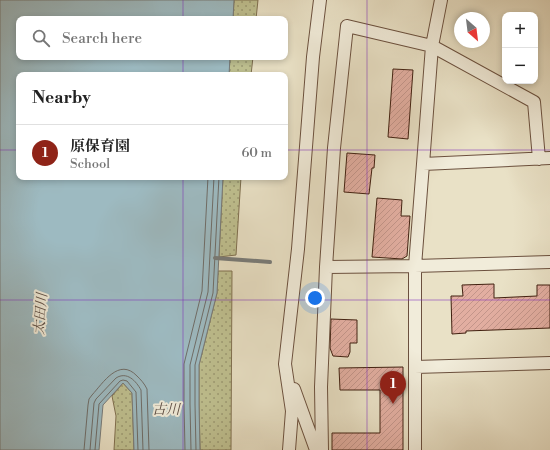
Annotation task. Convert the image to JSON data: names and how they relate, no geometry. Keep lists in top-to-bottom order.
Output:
{
  "water": ["太田川", "古川"],
  "north": "bottom right",
  "page": {
    "map_buttons": ["+", "−"],
    "search": "Search here",
    "heading": "Nearby",
    "list": [
      {
        "mark": "1",
        "name": "原保育園",
        "note": "School",
        "value": "60 m"
      }
    ],
    "pins": "1"
  }
}
